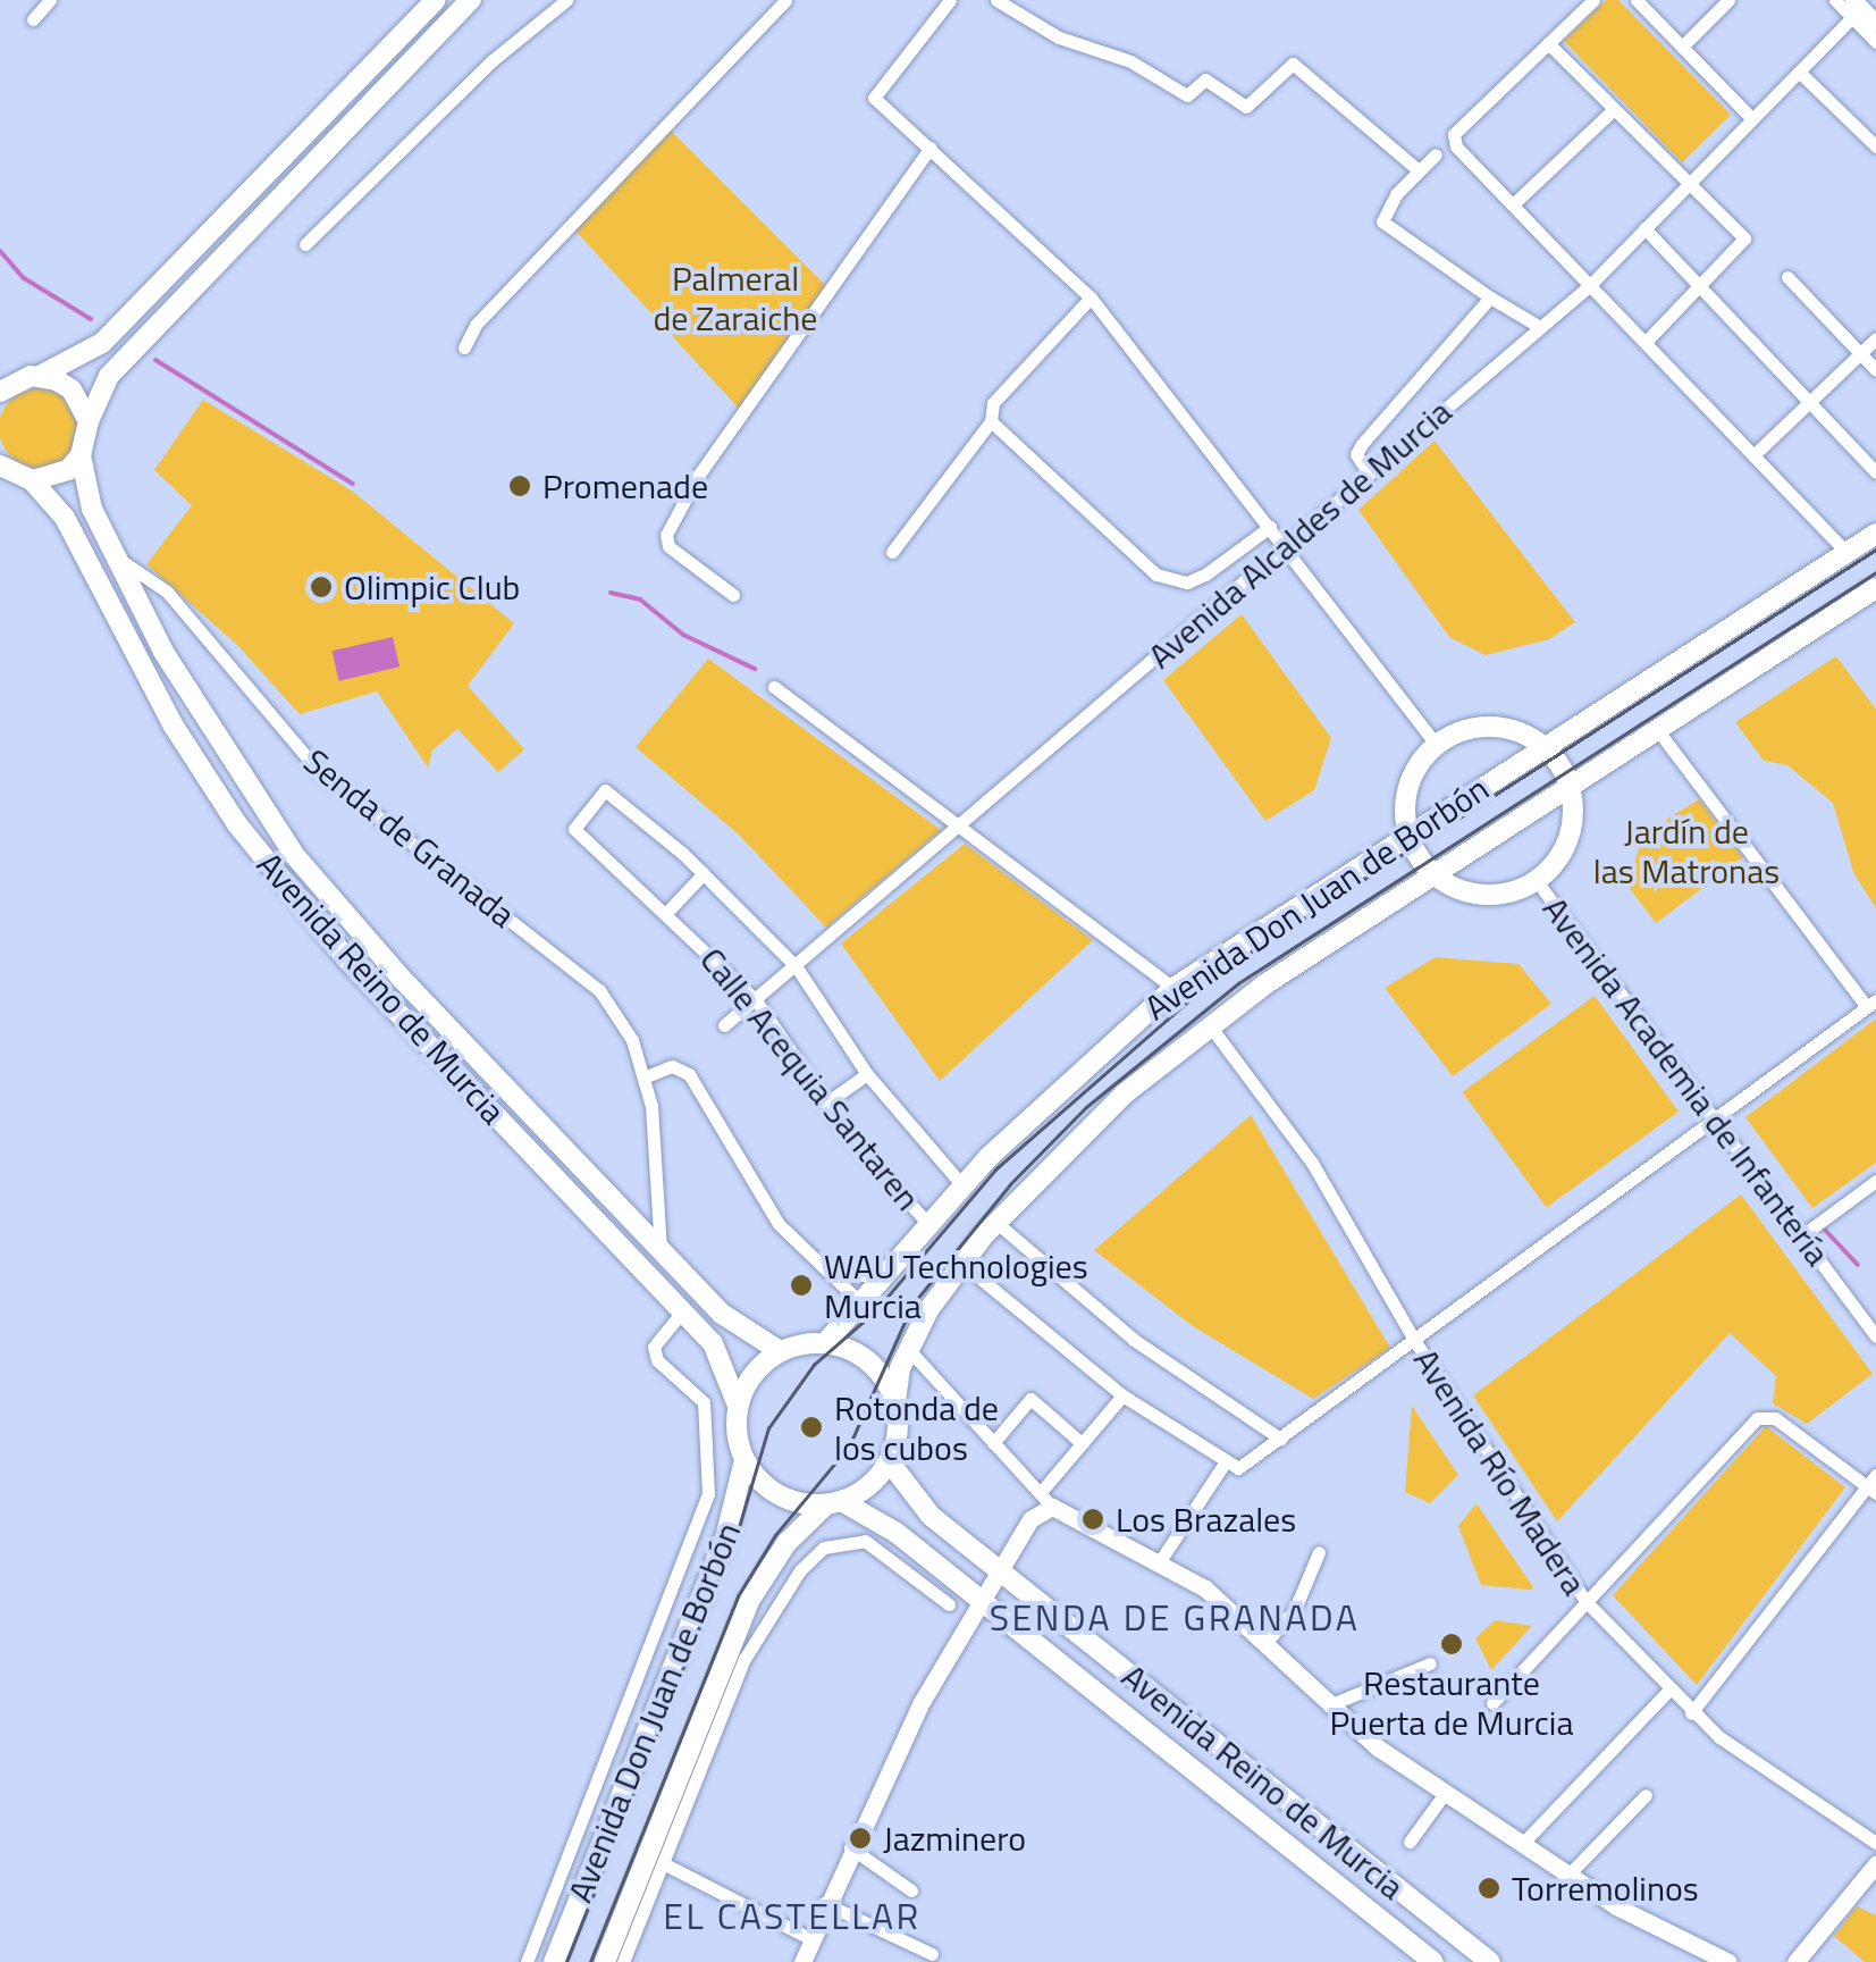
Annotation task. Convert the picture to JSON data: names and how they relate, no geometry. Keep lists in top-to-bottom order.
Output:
{
  "streets": {
    "main road": ["Avenida Don Juan de Borbón", "Avenida Reino de Murcia"],
    "street": [
      "Avenida Alcaldes de Murcia",
      "Senda de Granada",
      "Calle Acequia Santaren",
      "Avenida Academia de Infantería",
      "Avenida Río Madera"
    ]
  },
  "crossings": [
    ["Avenida Alcaldes de Murcia", "Calle Acequia Santaren"],
    ["Senda de Granada", "Avenida Reino de Murcia"],
    ["Avenida Don Juan de Borbón", "Avenida Reino de Murcia"],
    ["Avenida Don Juan de Borbón", "Calle Acequia Santaren"],
    ["Avenida Don Juan de Borbón", "Avenida Río Madera"]
  ],
  "districts": ["SENDA DE GRANADA", "EL CASTELLAR"],
  "parks": ["Palmeral de Zaraiche", "Jardín de las Matronas"],
  "places": [
    "Promenade",
    "Olimpic Club",
    "WAU Technologies Murcia",
    "Rotonda de los cubos",
    "Los Brazales",
    "Restaurante Puerta de Murcia",
    "Jazminero",
    "Torremolinos"
  ]
}
